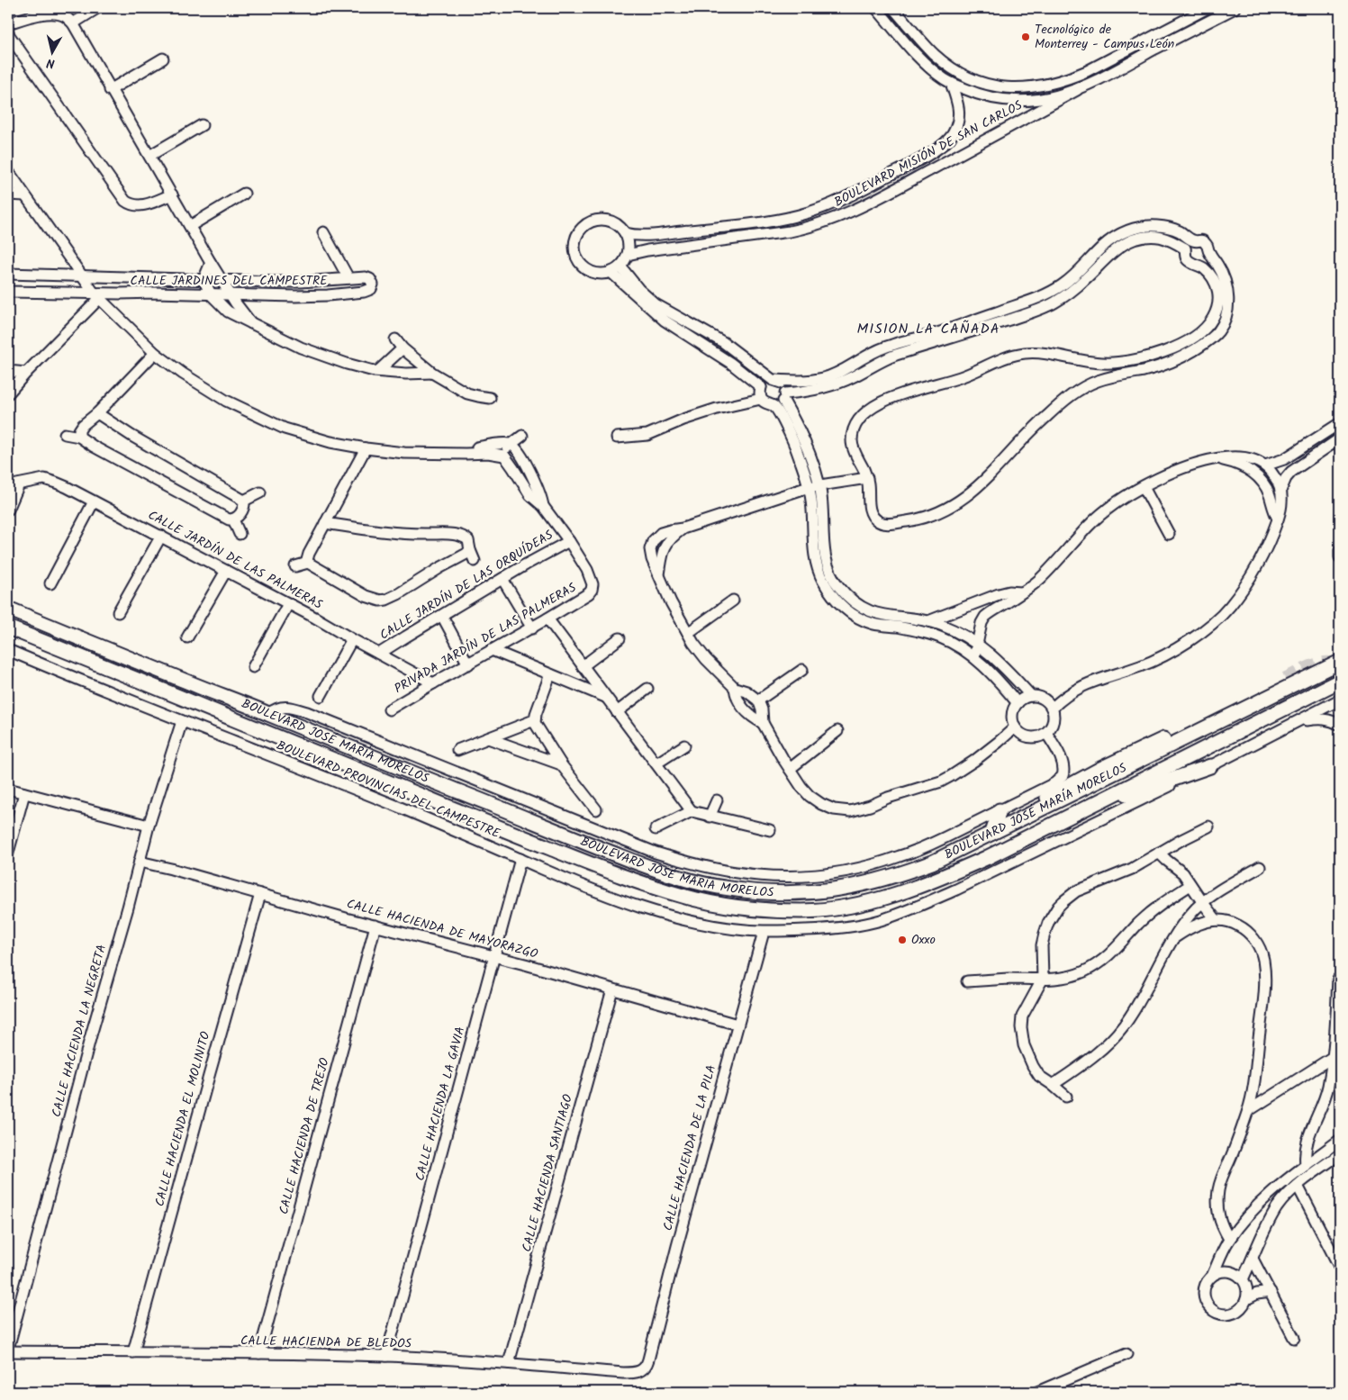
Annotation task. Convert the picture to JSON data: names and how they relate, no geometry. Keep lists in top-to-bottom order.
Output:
{
  "streets": {
    "main road": ["BOULEVARD JOSÉ MARÍA MORELOS"],
    "street": [
      "BOULEVARD MISIÓN DE SAN CARLOS",
      "CALLE JARDINES DEL CAMPESTRE",
      "CALLE JARDÍN DE LAS PALMERAS",
      "CALLE JARDÍN DE LAS ORQUÍDEAS",
      "PRIVADA JARDÍN DE LAS PALMERAS",
      "BOULEVARD PROVINCIAS DEL CAMPESTRE",
      "CALLE HACIENDA DE MAYORAZGO",
      "CALLE HACIENDA LA NEGRETA",
      "CALLE HACIENDA LA GAVIA",
      "CALLE HACIENDA EL MOLINITO",
      "CALLE HACIENDA DE TREJO",
      "CALLE HACIENDA DE LA PILA",
      "CALLE HACIENDA SANTIAGO",
      "CALLE HACIENDA DE BLEDOS"
    ]
  },
  "crossings": [
    ["CALLE JARDÍN DE LAS PALMERAS", "CALLE JARDÍN DE LAS ORQUÍDEAS"],
    ["CALLE JARDÍN DE LAS PALMERAS", "PRIVADA JARDÍN DE LAS PALMERAS"],
    ["CALLE JARDÍN DE LAS ORQUÍDEAS", "PRIVADA JARDÍN DE LAS PALMERAS"],
    ["BOULEVARD PROVINCIAS DEL CAMPESTRE", "CALLE HACIENDA LA NEGRETA"],
    ["BOULEVARD PROVINCIAS DEL CAMPESTRE", "CALLE HACIENDA LA GAVIA"],
    ["BOULEVARD PROVINCIAS DEL CAMPESTRE", "CALLE HACIENDA DE LA PILA"],
    ["CALLE HACIENDA DE MAYORAZGO", "CALLE HACIENDA LA NEGRETA"],
    ["CALLE HACIENDA DE MAYORAZGO", "CALLE HACIENDA LA GAVIA"],
    ["CALLE HACIENDA DE MAYORAZGO", "CALLE HACIENDA EL MOLINITO"],
    ["CALLE HACIENDA DE MAYORAZGO", "CALLE HACIENDA DE TREJO"],
    ["CALLE HACIENDA DE MAYORAZGO", "CALLE HACIENDA DE LA PILA"],
    ["CALLE HACIENDA DE MAYORAZGO", "CALLE HACIENDA SANTIAGO"],
    ["CALLE HACIENDA LA NEGRETA", "CALLE HACIENDA DE BLEDOS"],
    ["CALLE HACIENDA LA GAVIA", "CALLE HACIENDA DE BLEDOS"],
    ["CALLE HACIENDA EL MOLINITO", "CALLE HACIENDA DE BLEDOS"],
    ["CALLE HACIENDA DE TREJO", "CALLE HACIENDA DE BLEDOS"],
    ["CALLE HACIENDA DE LA PILA", "CALLE HACIENDA DE BLEDOS"],
    ["CALLE HACIENDA SANTIAGO", "CALLE HACIENDA DE BLEDOS"]
  ],
  "districts": ["MISION LA CAÑADA"],
  "places": ["Tecnológico de Monterrey - Campus León", "Oxxo"],
  "north": "bottom"
}
